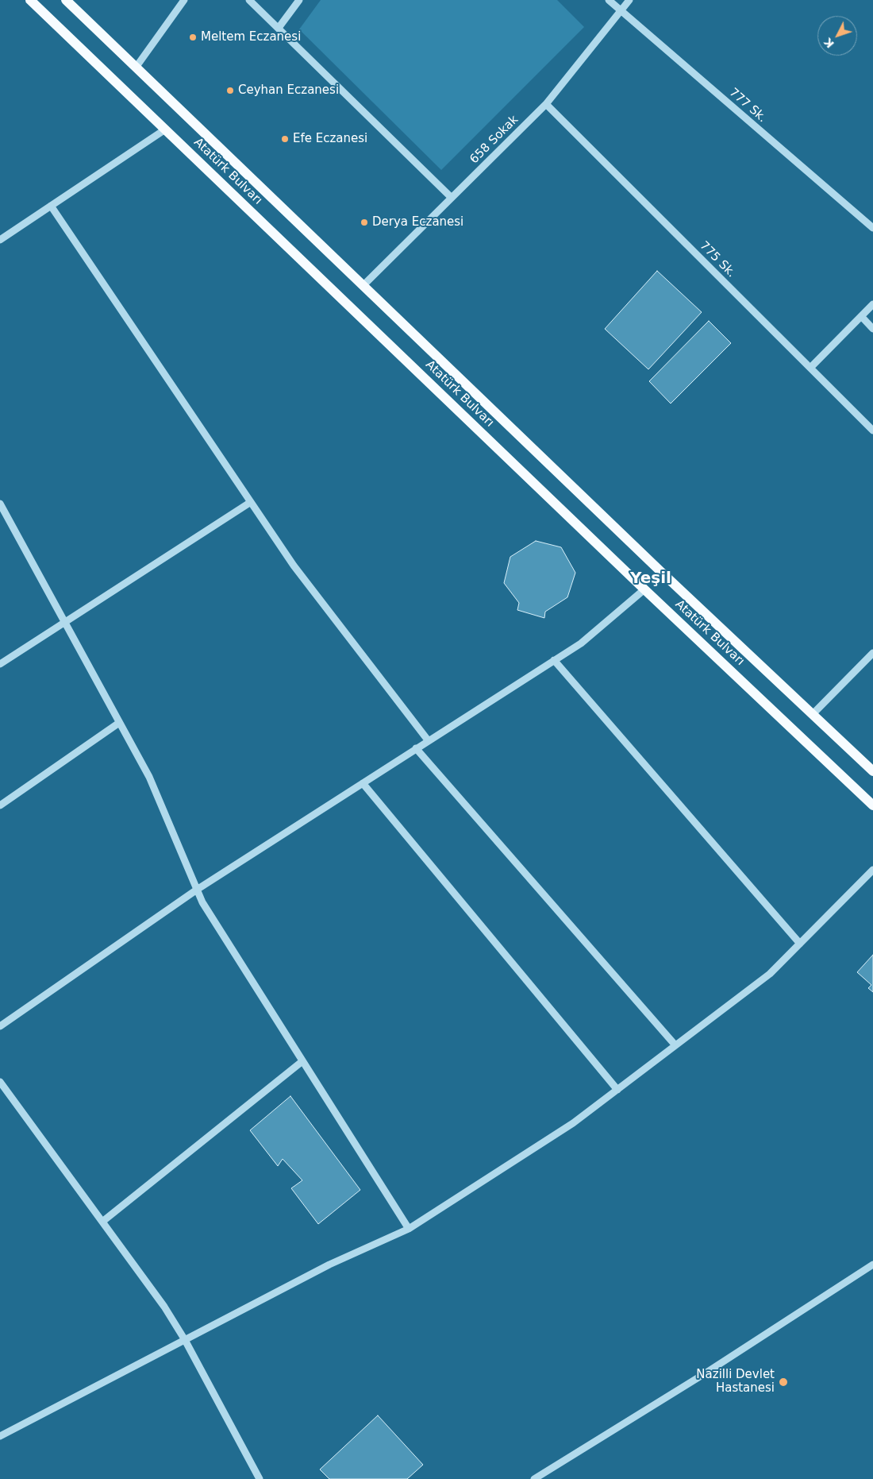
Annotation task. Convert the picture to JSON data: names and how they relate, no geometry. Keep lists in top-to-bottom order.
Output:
{
  "streets": {
    "main road": ["Atatürk Bulvarı"],
    "street": ["777 Sk.", "658 Sokak", "775 Sk."]
  },
  "crossings": [
    ["777 Sk.", "658 Sokak"],
    ["658 Sokak", "Atatürk Bulvarı"],
    ["658 Sokak", "775 Sk."]
  ],
  "districts": ["Yeşil"],
  "places": [
    "Meltem Eczanesi",
    "Ceyhan Eczanesi",
    "Efe Eczanesi",
    "Derya Eczanesi",
    "Nazilli Devlet Hastanesi"
  ],
  "north": "bottom left"
}
